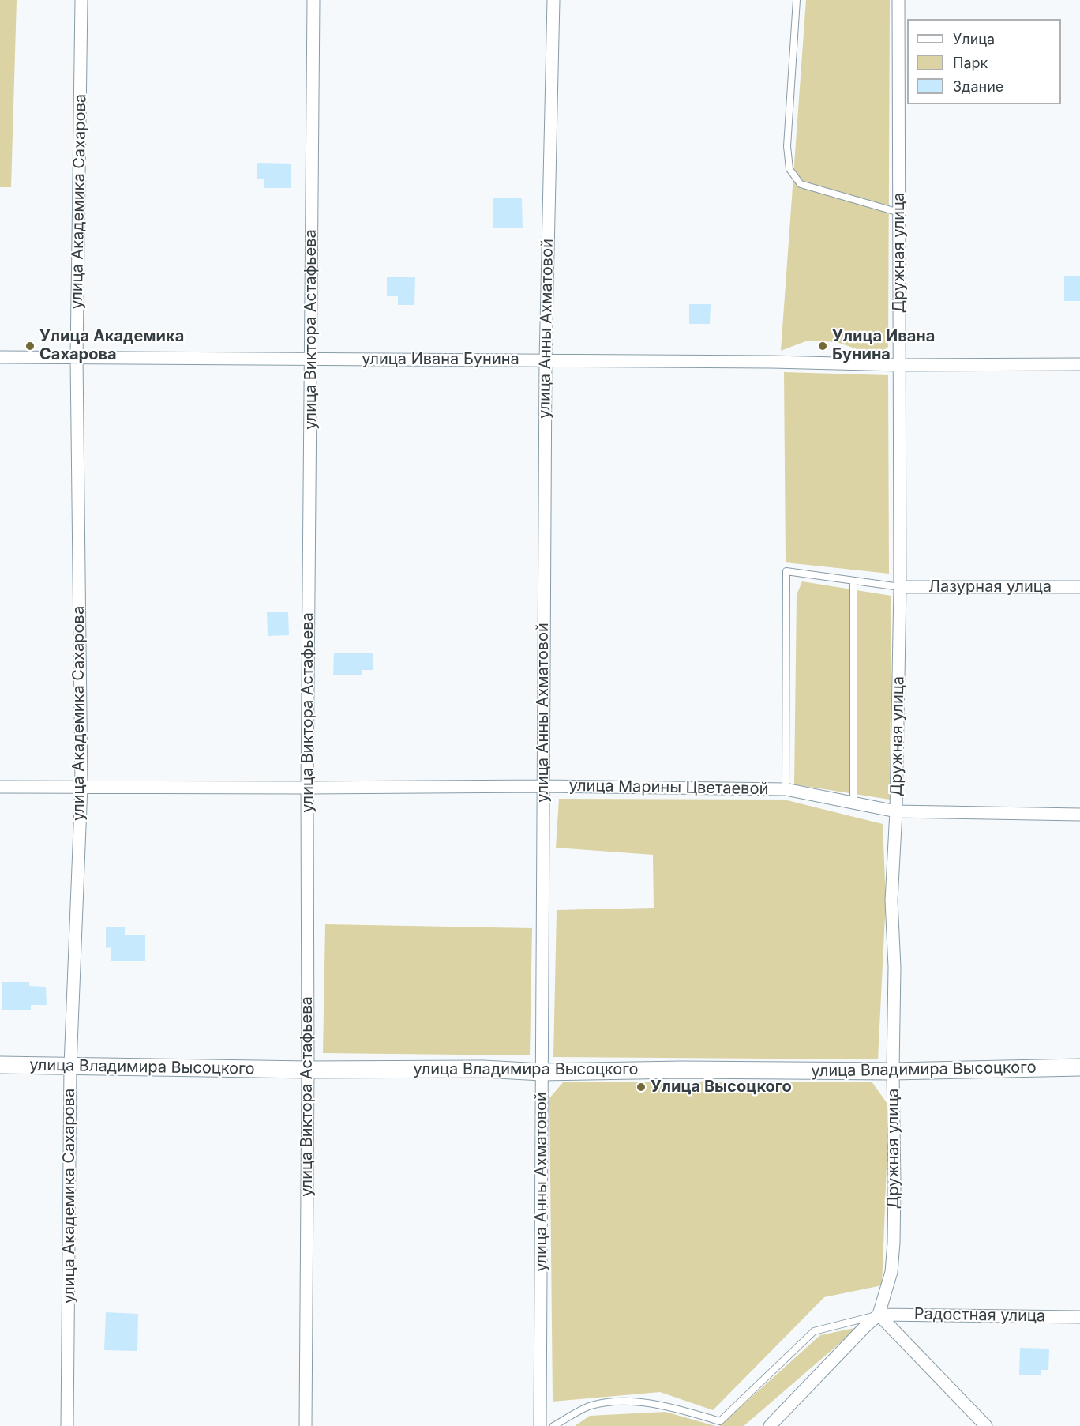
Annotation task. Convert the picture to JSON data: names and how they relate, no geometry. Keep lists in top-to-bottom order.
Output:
{
  "streets": {
    "street": [
      "улица Академика Сахарова",
      "Дружная улица",
      "улица Анны Ахматовой",
      "улица Виктора Астафьева",
      "улица Ивана Бунина",
      "Лазурная улица",
      "улица Марины Цветаевой",
      "улица Владимира Высоцкого",
      "Радостная улица"
    ]
  },
  "crossings": [
    ["улица Академика Сахарова", "улица Ивана Бунина"],
    ["улица Академика Сахарова", "улица Марины Цветаевой"],
    ["улица Академика Сахарова", "улица Владимира Высоцкого"],
    ["Дружная улица", "улица Ивана Бунина"],
    ["Дружная улица", "Лазурная улица"],
    ["Дружная улица", "улица Марины Цветаевой"],
    ["Дружная улица", "улица Владимира Высоцкого"],
    ["Дружная улица", "Радостная улица"],
    ["улица Анны Ахматовой", "улица Ивана Бунина"],
    ["улица Анны Ахматовой", "улица Марины Цветаевой"],
    ["улица Анны Ахматовой", "улица Владимира Высоцкого"],
    ["улица Виктора Астафьева", "улица Ивана Бунина"],
    ["улица Виктора Астафьева", "улица Марины Цветаевой"],
    ["улица Виктора Астафьева", "улица Владимира Высоцкого"]
  ],
  "places": ["Улица Академика Сахарова", "Улица Ивана Бунина", "Улица Высоцкого"],
  "legend": ["Улица", "Парк", "Здание"]
}
